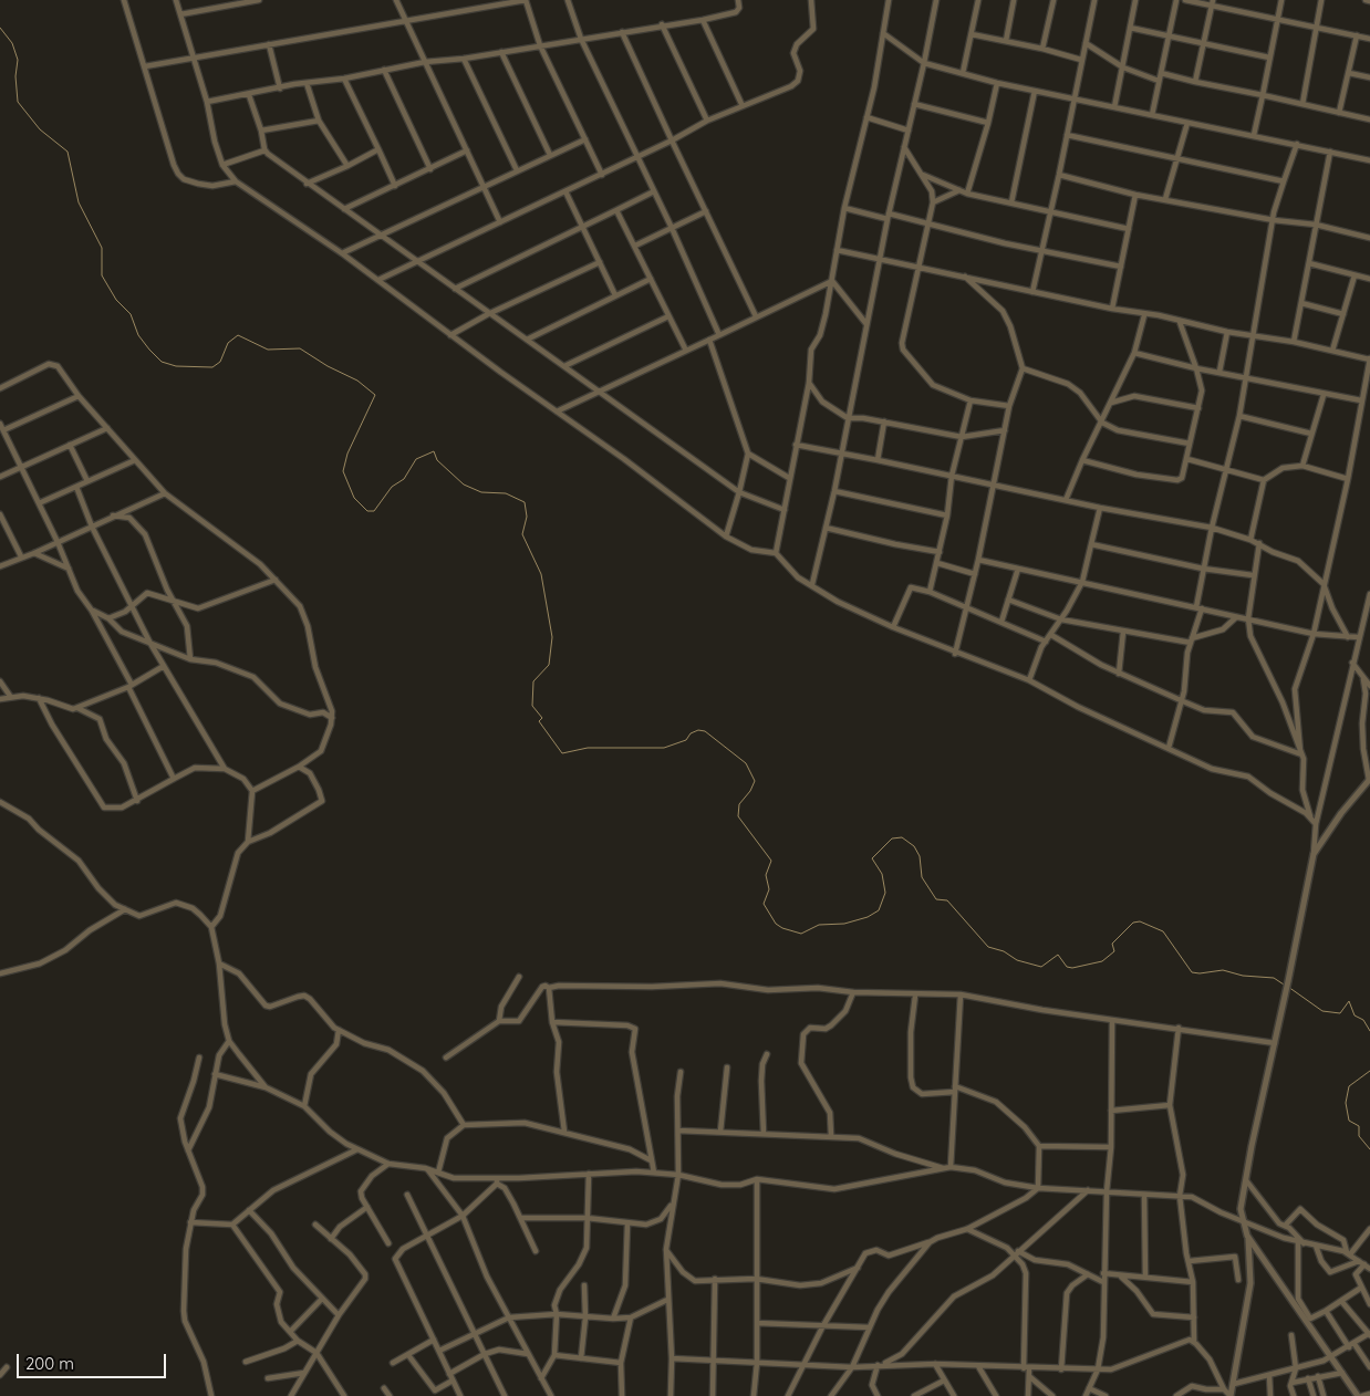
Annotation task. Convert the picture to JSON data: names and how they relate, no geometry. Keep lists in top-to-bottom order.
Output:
{
  "scale_bar": "200 m"
}
